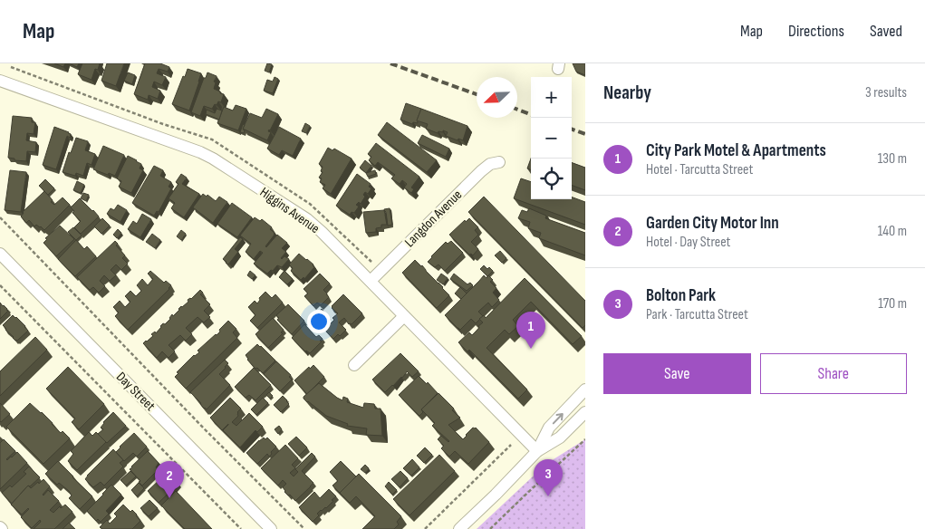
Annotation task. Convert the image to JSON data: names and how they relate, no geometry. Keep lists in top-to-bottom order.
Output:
{
  "streets": {
    "street": ["Higgins Avenue", "Langdon Avenue", "Day Street"]
  },
  "crossings": [
    ["Higgins Avenue", "Langdon Avenue"]
  ],
  "north": "bottom left",
  "page": {
    "header": "Map",
    "nav": ["Map", "Directions", "Saved"],
    "heading": ["Nearby", "3 results"],
    "map_buttons": ["+", "−"],
    "list": [
      {
        "mark": "1",
        "name": "City Park Motel & Apartments",
        "note": "Hotel · Tarcutta Street",
        "value": "130 m"
      },
      {
        "mark": "2",
        "name": "Garden City Motor Inn",
        "note": "Hotel · Day Street",
        "value": "140 m"
      },
      {
        "mark": "3",
        "name": "Bolton Park",
        "note": "Park · Tarcutta Street",
        "value": "170 m"
      }
    ],
    "pins": ["1", "3", "2"],
    "buttons": ["Save", "Share"]
  }
}
